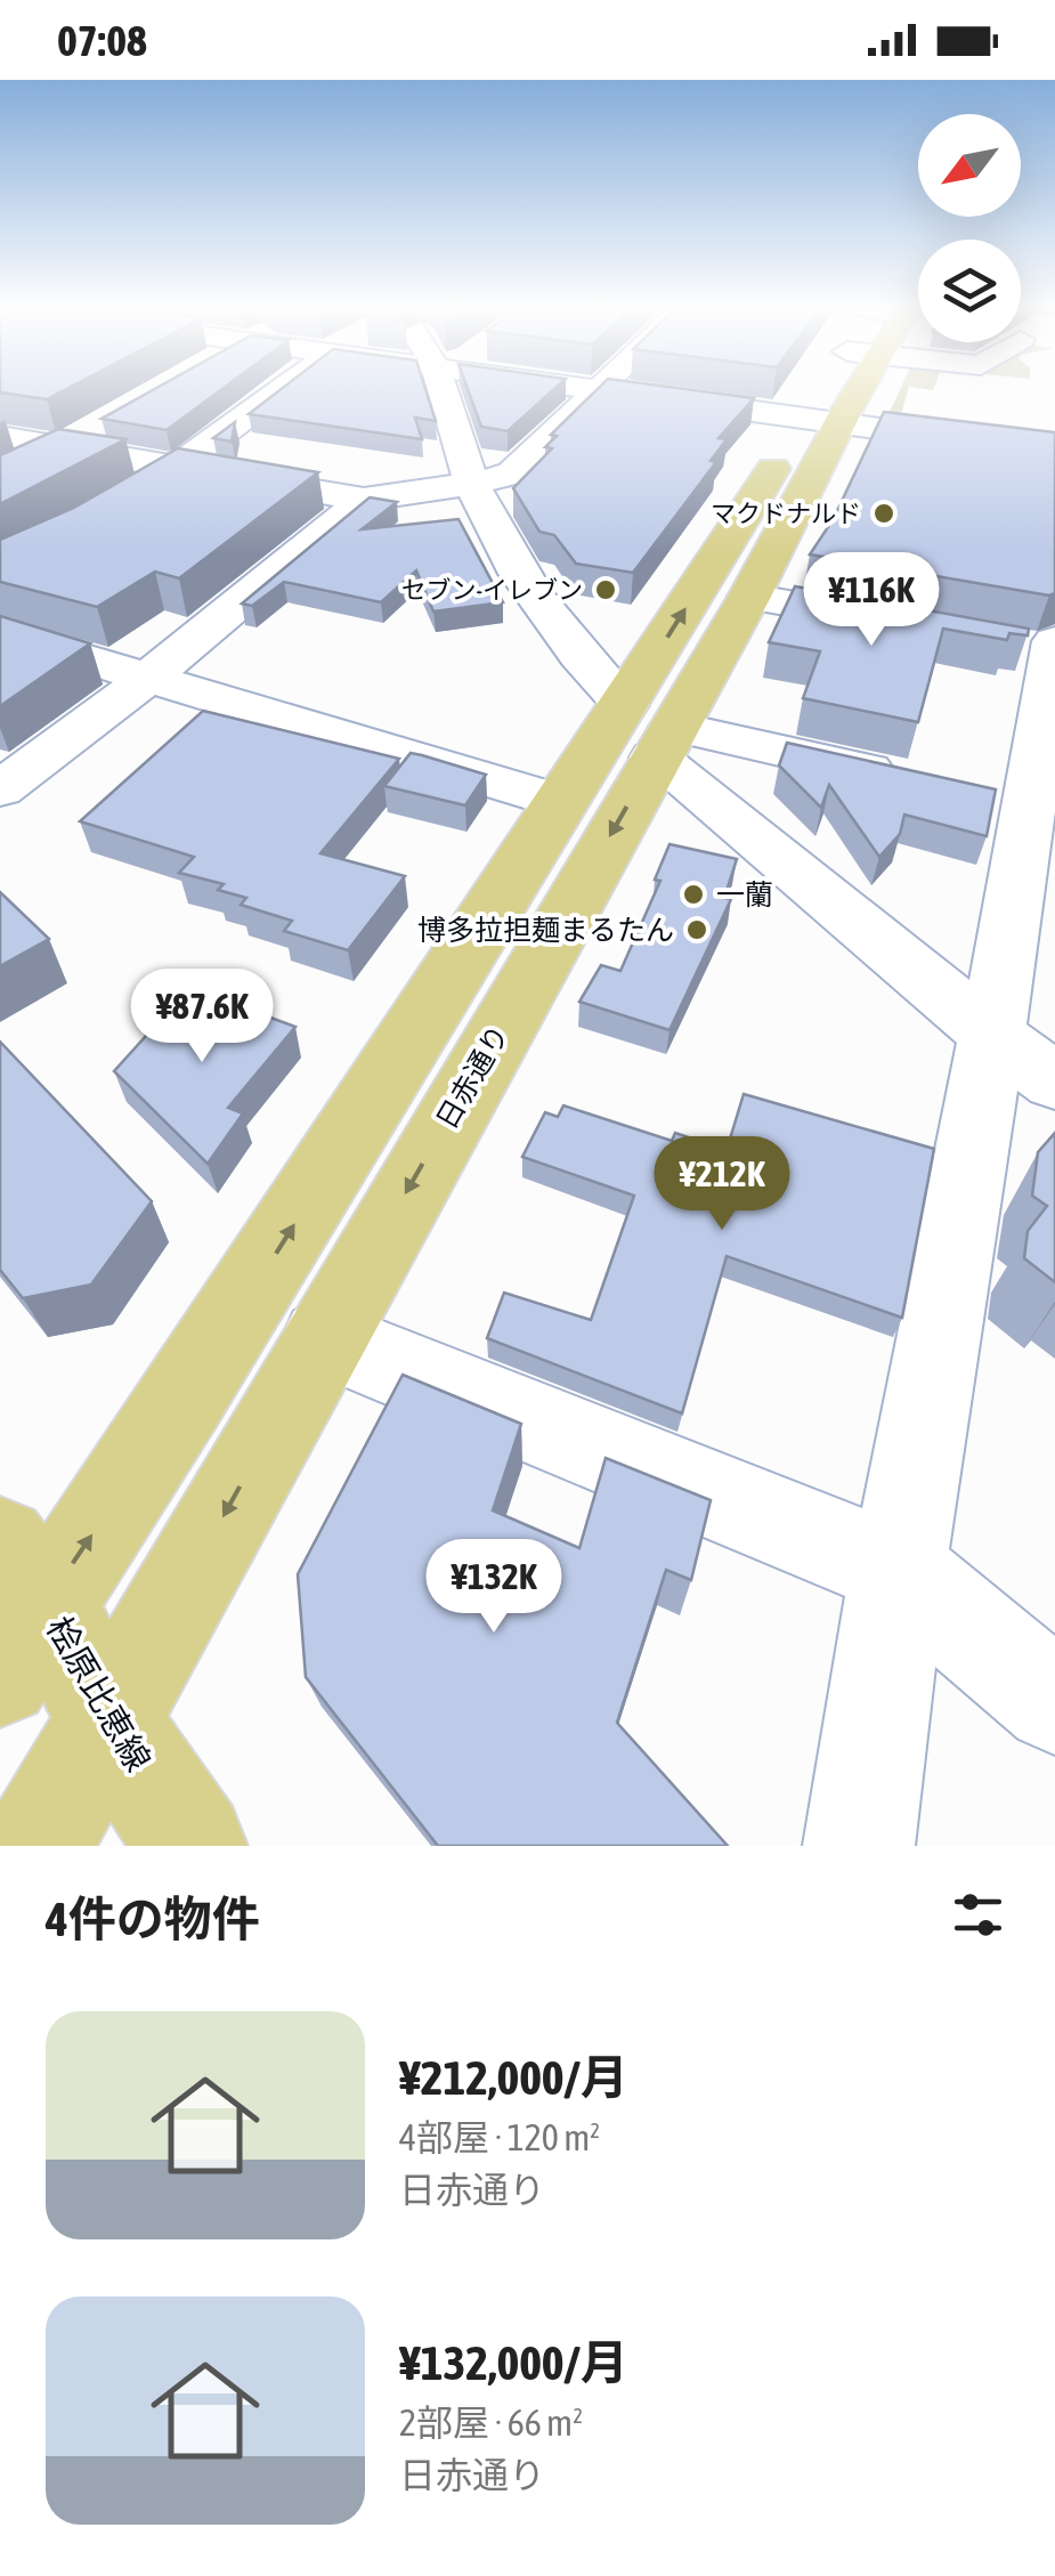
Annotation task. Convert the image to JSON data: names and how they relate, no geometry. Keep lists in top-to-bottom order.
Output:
{
  "streets": {
    "main road": ["日赤通り", "桧原比恵線"]
  },
  "crossings": [
    ["日赤通り", "桧原比恵線"]
  ],
  "places": [
    "マクドナルド",
    "セブン-イレブン",
    "一蘭",
    "博多拉担麺まるたん"
  ],
  "north": "bottom left",
  "page": {
    "status": "07:08",
    "price": [
      "¥116K",
      "¥87.6K",
      "¥212K",
      "¥132K"
    ],
    "heading": "4件の物件",
    "list": [
      {
        "name": "¥212,000/月",
        "note": "4部屋 · 120 m² · 日赤通り"
      },
      {
        "name": "¥132,000/月",
        "note": "2部屋 · 66 m² · 日赤通り"
      }
    ]
  }
}
